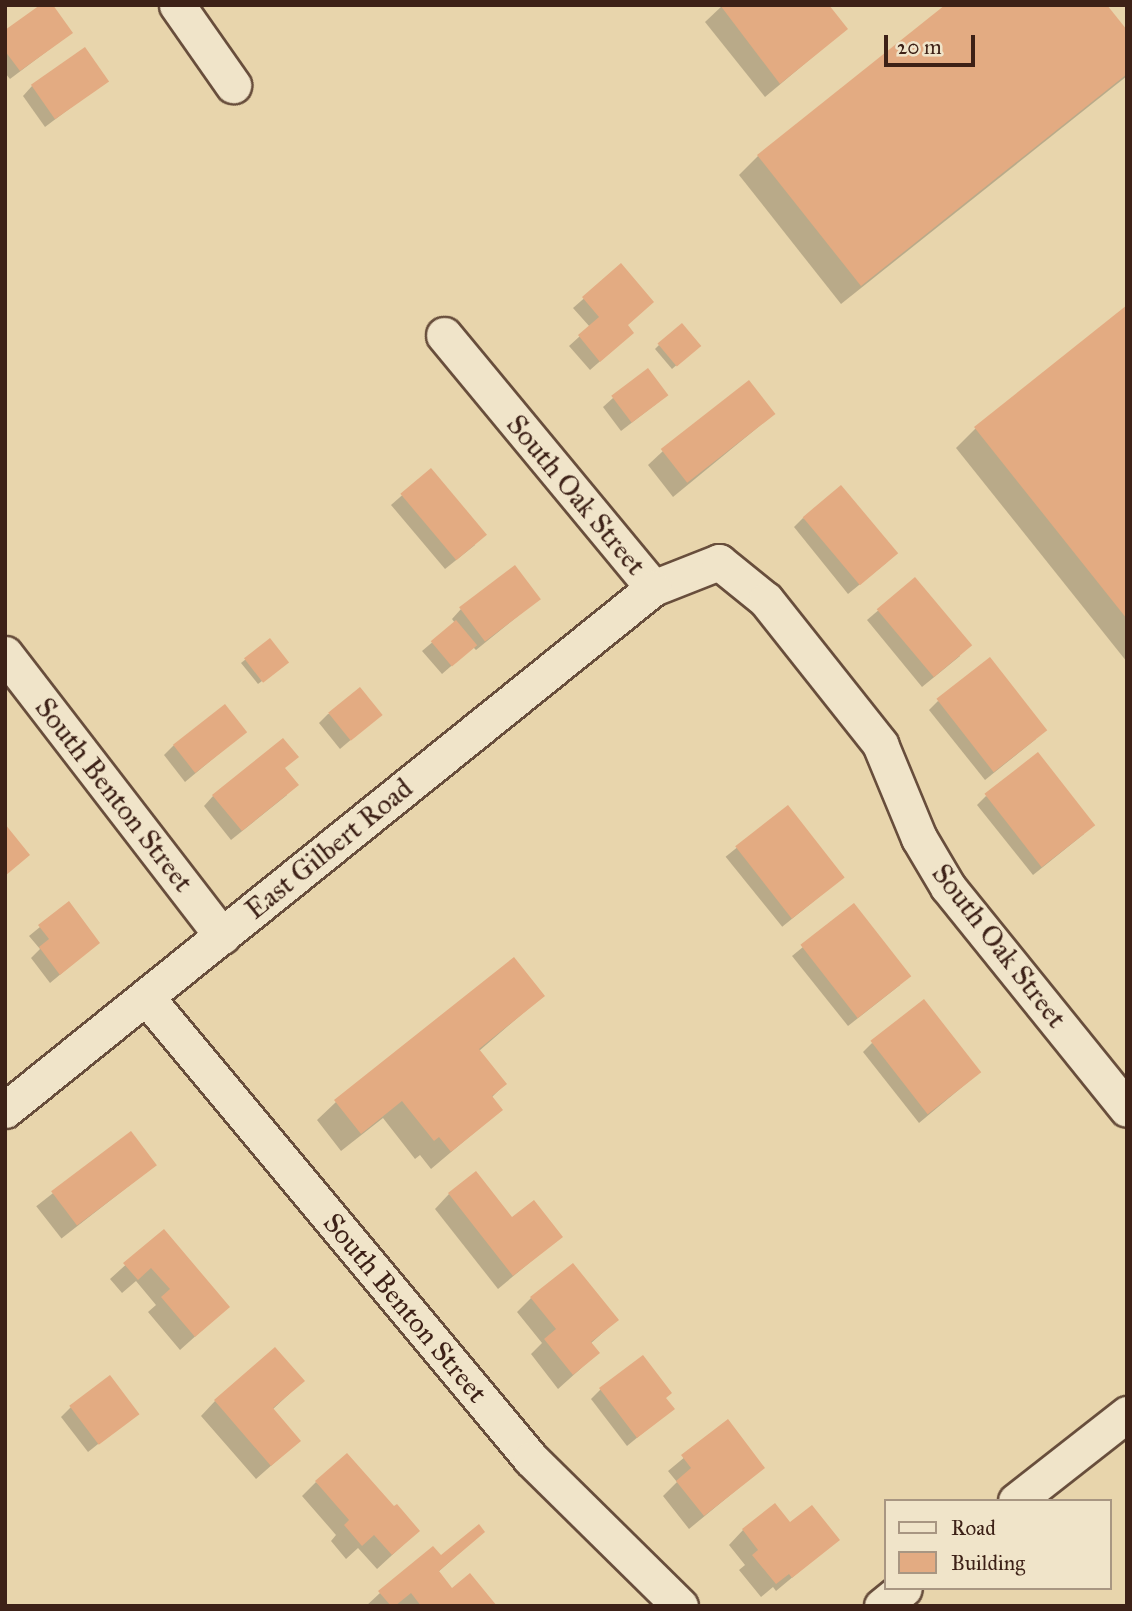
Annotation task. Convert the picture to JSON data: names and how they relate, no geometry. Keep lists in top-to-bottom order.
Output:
{
  "streets": {
    "street": ["South Oak Street", "South Benton Street", "East Gilbert Road"]
  },
  "crossings": [
    ["South Oak Street", "East Gilbert Road"],
    ["South Benton Street", "East Gilbert Road"]
  ],
  "legend": ["Road", "Building"],
  "scale_bar": "20 m"
}
